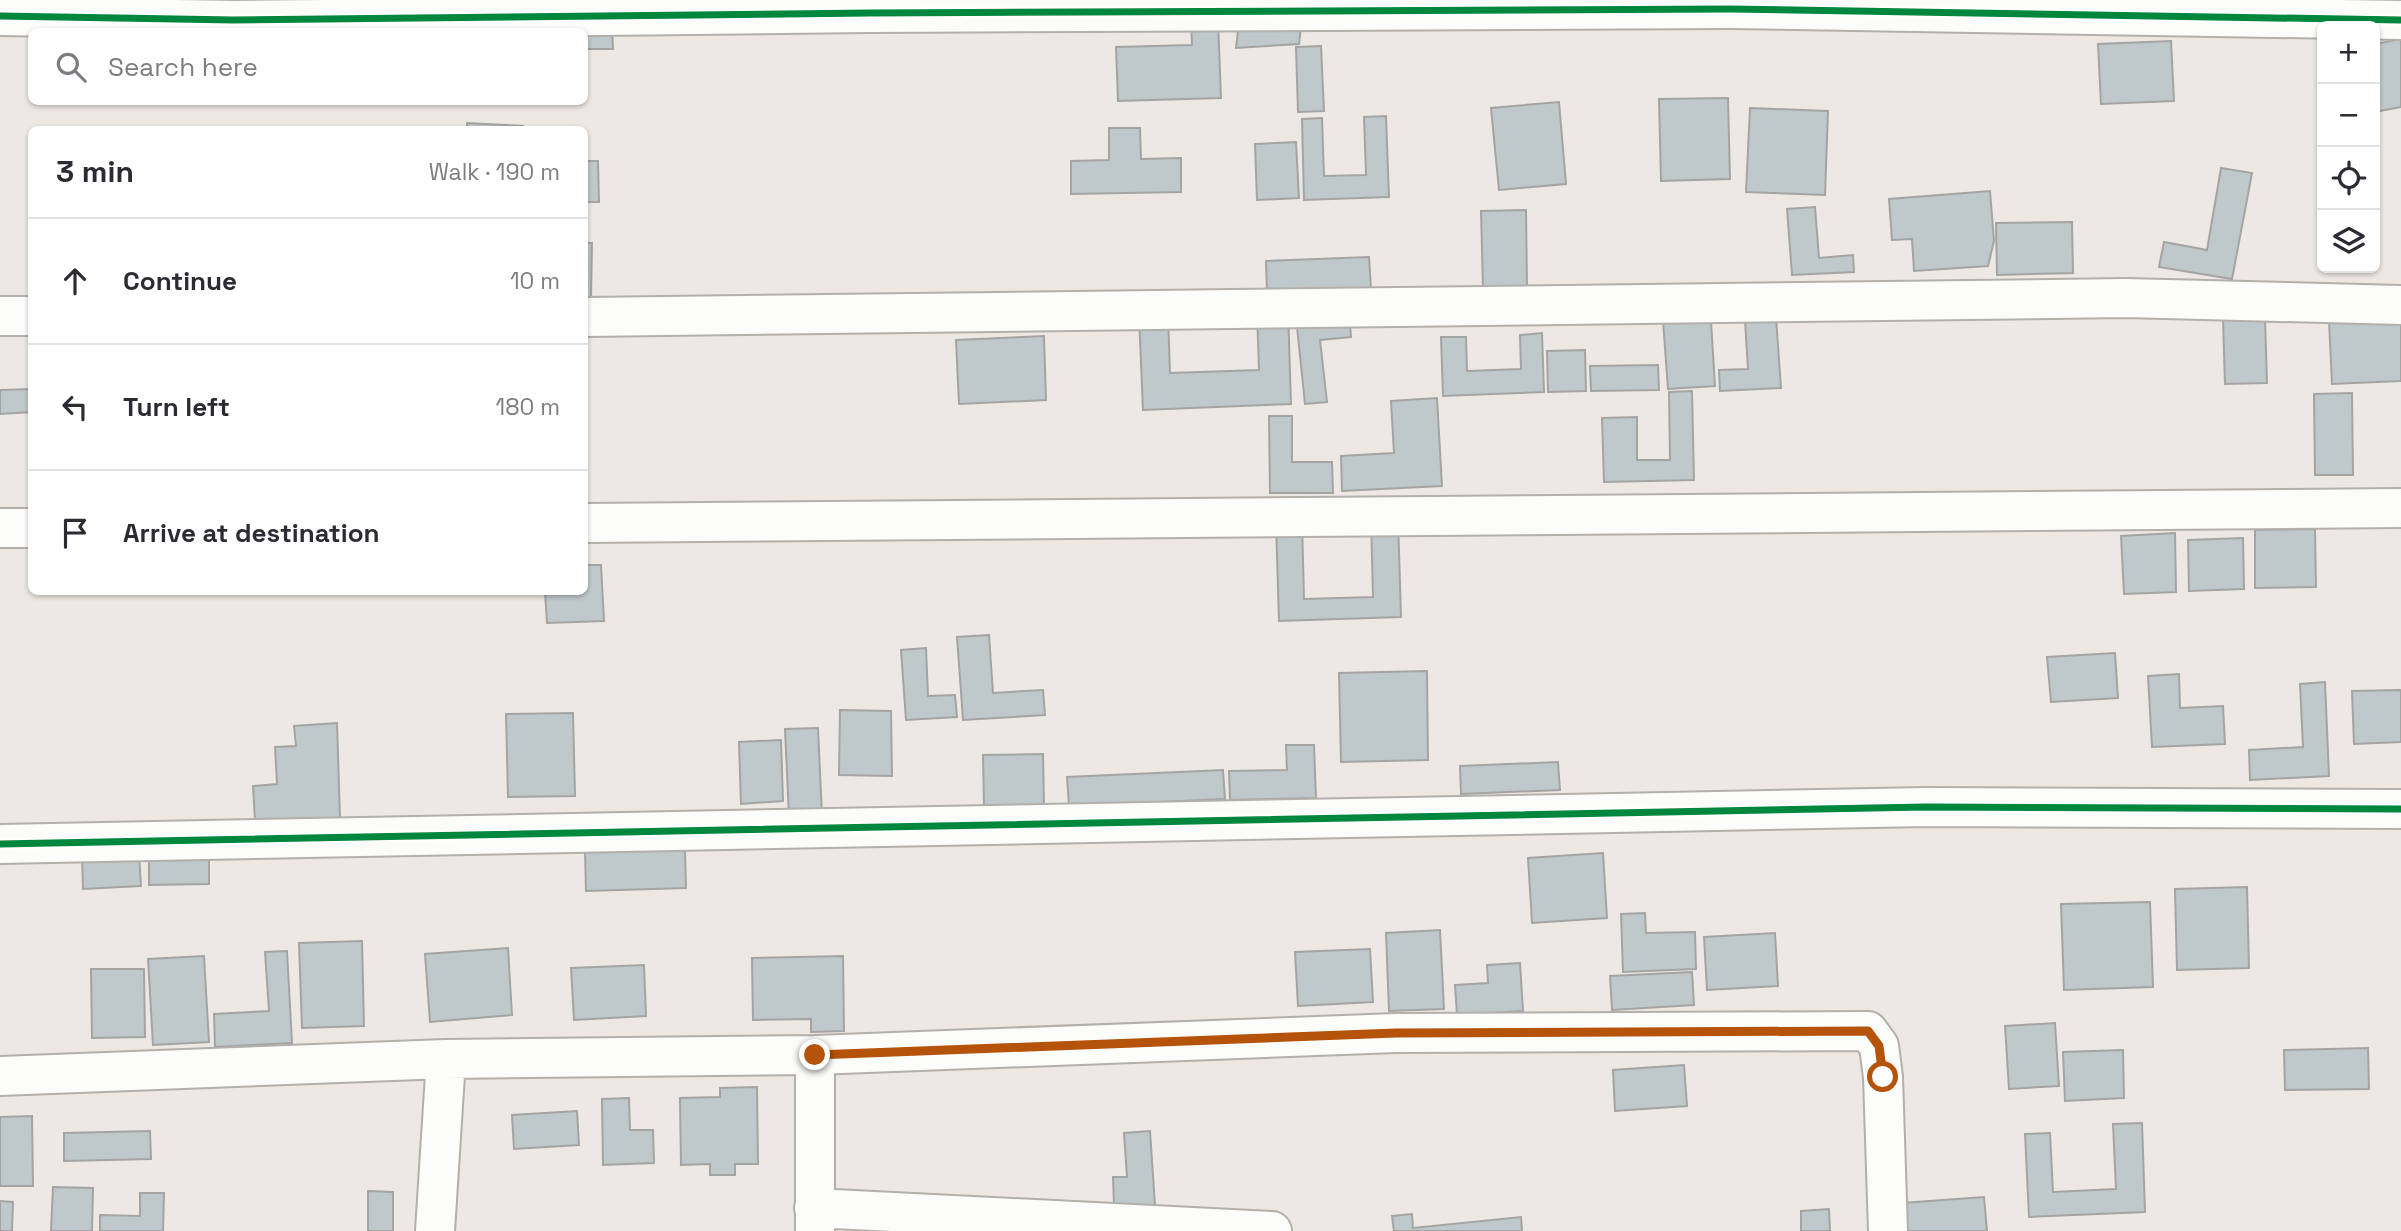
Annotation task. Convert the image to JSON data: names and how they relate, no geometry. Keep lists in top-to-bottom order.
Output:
{
  "page": {
    "map_buttons": ["+", "−"],
    "search": "Search here",
    "heading": ["3 min", "Walk · 190 m"],
    "list": [
      ["Continue", "10 m"],
      ["Turn left", "180 m"],
      "Arrive at destination"
    ]
  }
}
